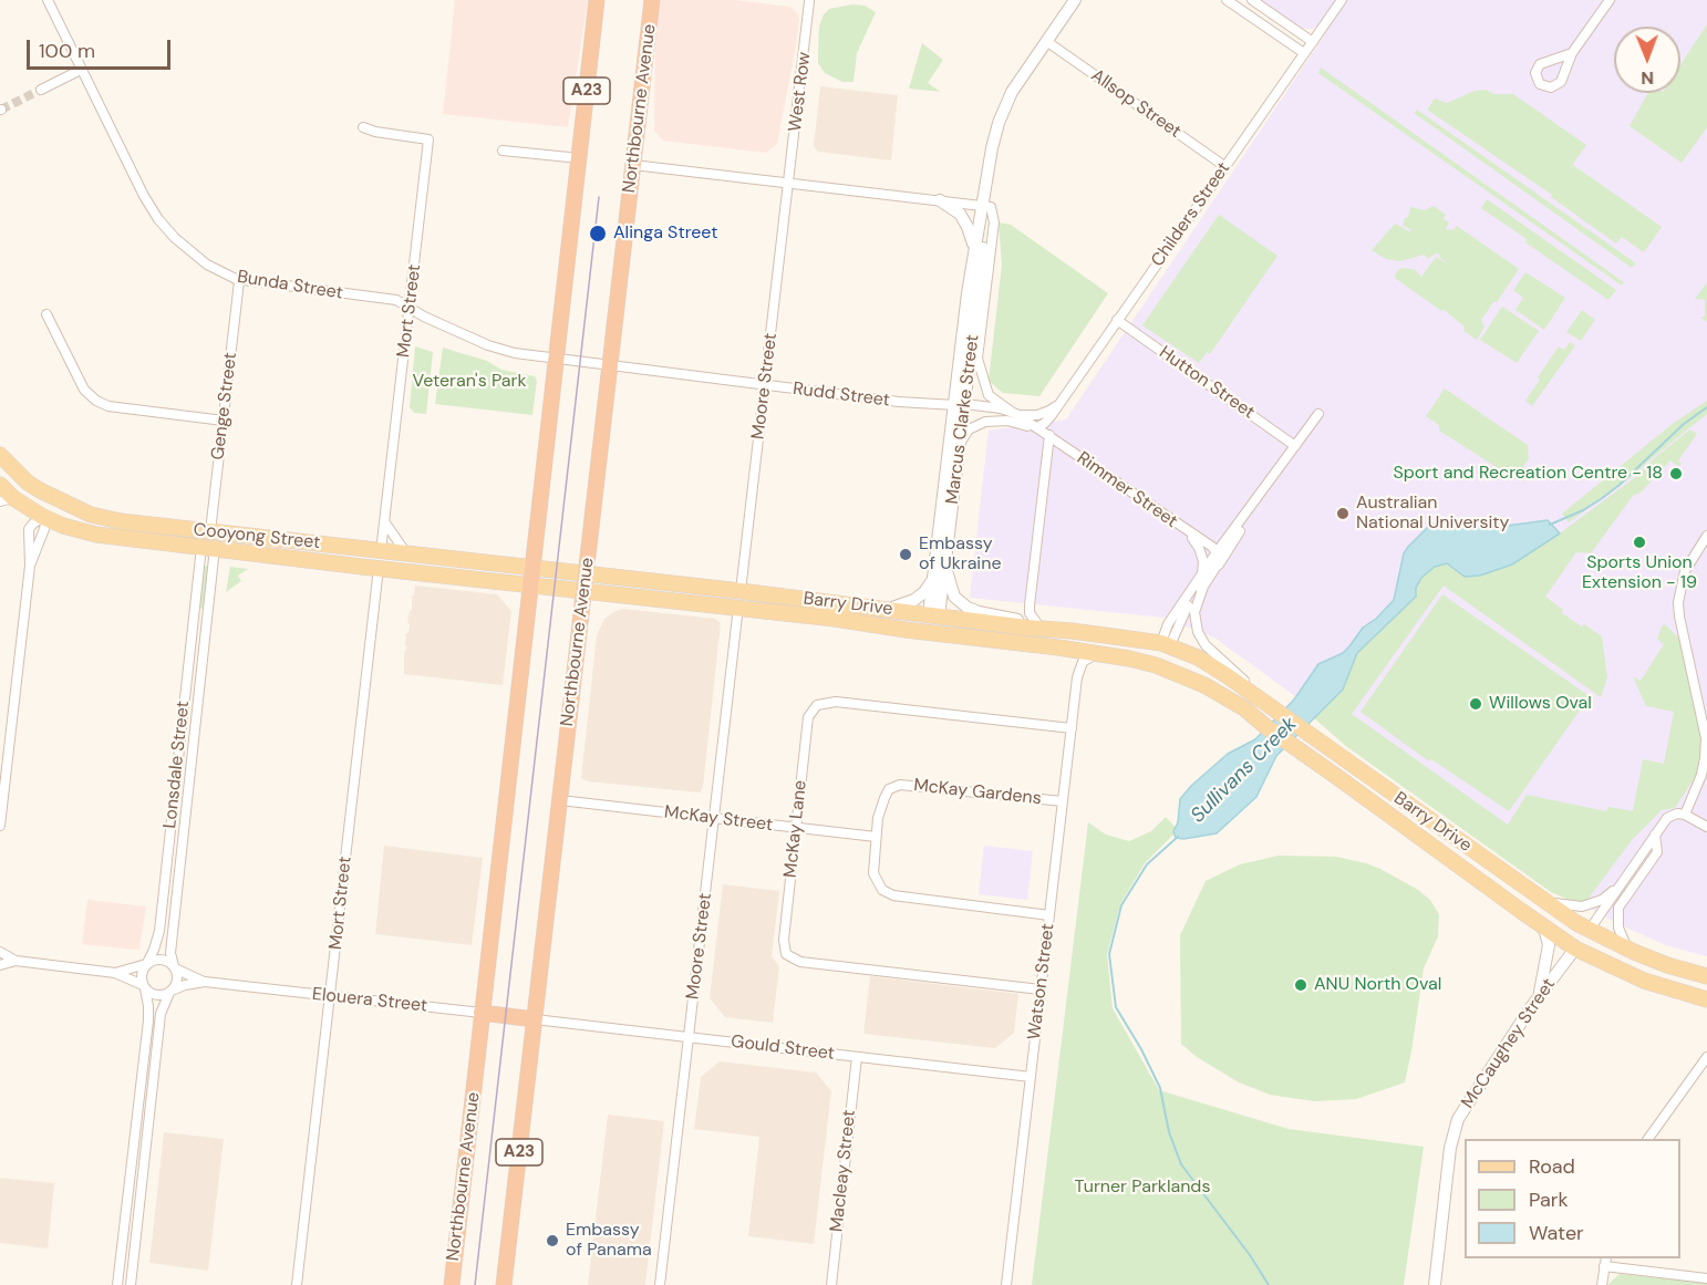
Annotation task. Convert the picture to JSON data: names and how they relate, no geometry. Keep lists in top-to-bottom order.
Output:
{
  "streets": {
    "highway": ["A23", "Northbourne Avenue", "Elouera Street"],
    "main road": [
      "Mort Street",
      "Marcus Clarke Street",
      "Cooyong Street",
      "Barry Drive",
      "Lonsdale Street",
      "McCaughey Street"
    ],
    "street": [
      "West Row",
      "Allsop Street",
      "Childers Street",
      "Bunda Street",
      "Hutton Street",
      "Moore Street",
      "Rudd Street",
      "Genge Street",
      "Rimmer Street",
      "McKay Gardens",
      "McKay Street",
      "McKay Lane",
      "Watson Street",
      "Gould Street",
      "Macleay Street"
    ]
  },
  "crossings": [
    ["West Row", "Moore Street"],
    ["Allsop Street", "Childers Street"],
    ["Allsop Street", "Marcus Clarke Street"],
    ["Northbourne Avenue", "Bunda Street"],
    ["Northbourne Avenue", "Rudd Street"],
    ["Northbourne Avenue", "Cooyong Street"],
    ["Northbourne Avenue", "Barry Drive"],
    ["Northbourne Avenue", "McKay Street"],
    ["Northbourne Avenue", "Elouera Street"],
    ["Northbourne Avenue", "Gould Street"],
    ["Childers Street", "Hutton Street"],
    ["Childers Street", "Rimmer Street"],
    ["Bunda Street", "Mort Street"],
    ["Bunda Street", "Rudd Street"],
    ["Bunda Street", "Genge Street"],
    ["Mort Street", "Cooyong Street"],
    ["Mort Street", "Elouera Street"],
    ["Moore Street", "Rudd Street"],
    ["Moore Street", "Barry Drive"],
    ["Moore Street", "McKay Street"],
    ["Moore Street", "Gould Street"],
    ["Rudd Street", "Marcus Clarke Street"],
    ["Rudd Street", "Rimmer Street"],
    ["Genge Street", "Cooyong Street"],
    ["Genge Street", "Lonsdale Street"],
    ["Marcus Clarke Street", "Rimmer Street"],
    ["Marcus Clarke Street", "Barry Drive"],
    ["Cooyong Street", "Barry Drive"],
    ["Cooyong Street", "Lonsdale Street"],
    ["Barry Drive", "McCaughey Street"],
    ["Lonsdale Street", "Elouera Street"],
    ["McKay Gardens", "McKay Street"],
    ["McKay Gardens", "Watson Street"],
    ["McKay Street", "McKay Lane"],
    ["McKay Lane", "Watson Street"],
    ["Watson Street", "Gould Street"],
    ["Elouera Street", "Gould Street"],
    ["Gould Street", "Macleay Street"]
  ],
  "water": ["Sullivans Creek"],
  "parks": ["Veteran's Park", "Turner Parklands"],
  "places": [
    "Alinga Street",
    "Sport and Recreation Centre - 18",
    "Australian National University",
    "Sports Union Extension - 19",
    "Embassy of Ukraine",
    "Willows Oval",
    "ANU North Oval",
    "Embassy of Panama"
  ],
  "legend": ["Road", "Park", "Water"],
  "scale_bar": "100 m",
  "north": "bottom"
}
